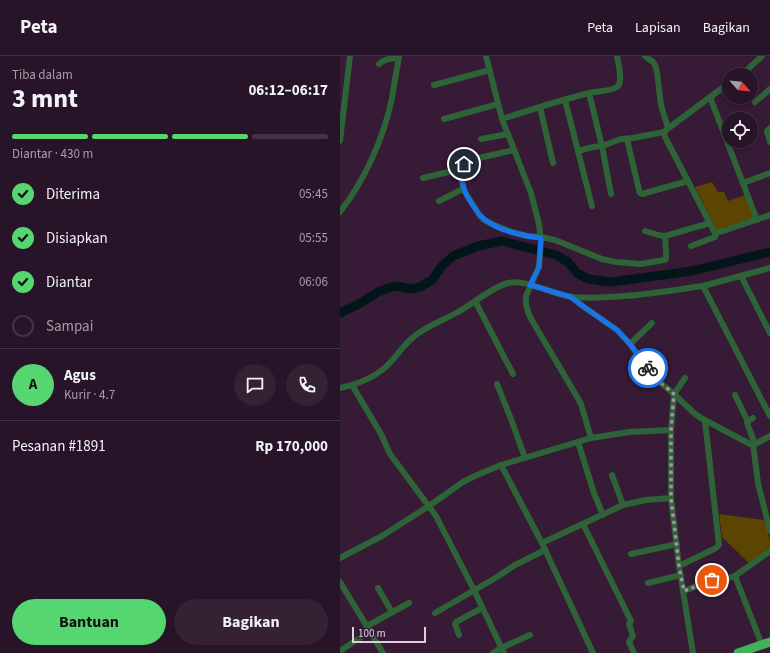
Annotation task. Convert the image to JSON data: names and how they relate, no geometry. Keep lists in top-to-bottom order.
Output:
{
  "scale_bar": "100 m",
  "north": "bottom right",
  "page": {
    "header": "Peta",
    "nav": ["Peta", "Lapisan", "Bagikan"],
    "heading": ["3 mnt", "Tiba dalam", "06:12–06:17"],
    "panel": [
      "Agus",
      "Kurir · 4.7",
      "Pesanan #1891",
      "Rp 170,000"
    ],
    "bar": "Diantar · 430 m",
    "list": [
      ["Diterima", "05:45"],
      ["Disiapkan", "05:55"],
      ["Diantar", "06:06"],
      "Sampai"
    ],
    "round": "A",
    "buttons": ["Bantuan", "Bagikan"],
    "scale": "100 m"
  }
}
